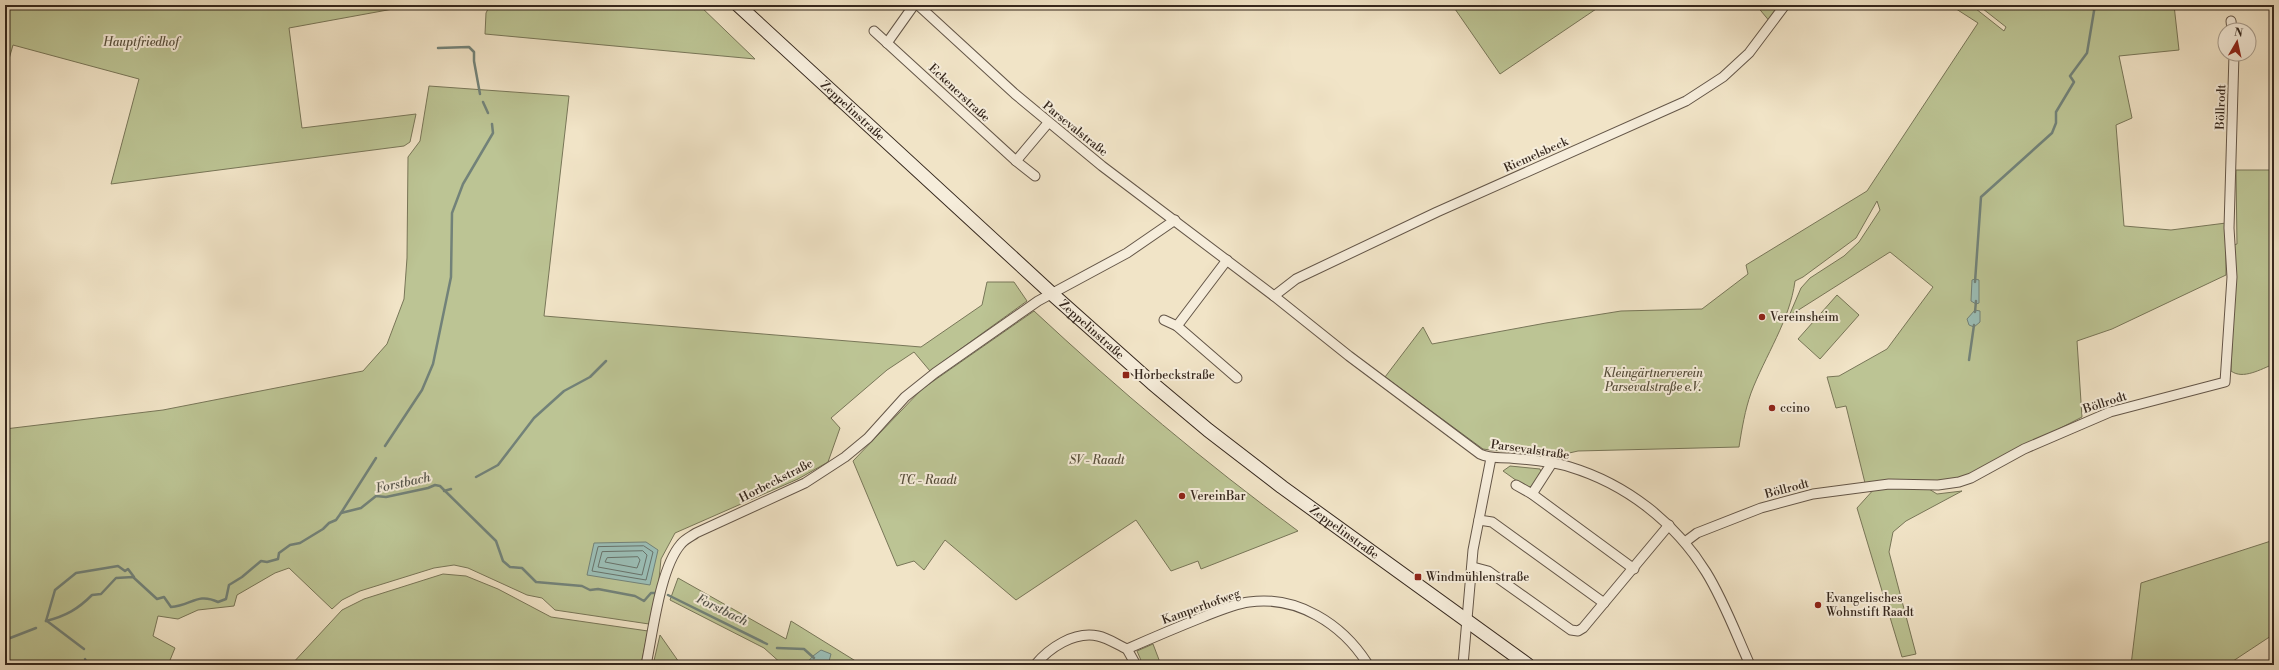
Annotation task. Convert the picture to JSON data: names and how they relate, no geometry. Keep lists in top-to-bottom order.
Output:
{
  "streets": {
    "main road": ["Zeppelinstraße"],
    "street": [
      "Eckenerstraße",
      "Böllrodt",
      "Parsevalstraße",
      "Riemelsbeck",
      "Horbeckstraße",
      "Kamperhofweg"
    ]
  },
  "crossings": [
    ["Böllrodt", "Parsevalstraße"],
    ["Zeppelinstraße", "Horbeckstraße"],
    ["Parsevalstraße", "Riemelsbeck"],
    ["Parsevalstraße", "Horbeckstraße"]
  ],
  "water": ["Forstbach"],
  "parks": [
    "Hauptfriedhof",
    "Kleingärtnerverein Parsevalstraße e.V.",
    "SV - Raadt",
    "TC - Raadt"
  ],
  "places": {
    "other": [
      "Vereinsheim",
      "ccino",
      "VereinBar",
      "Evangelisches Wohnstift Raadt"
    ],
    "transit": ["Horbeckstraße", "Windmühlenstraße"]
  },
  "north": "top"
}
